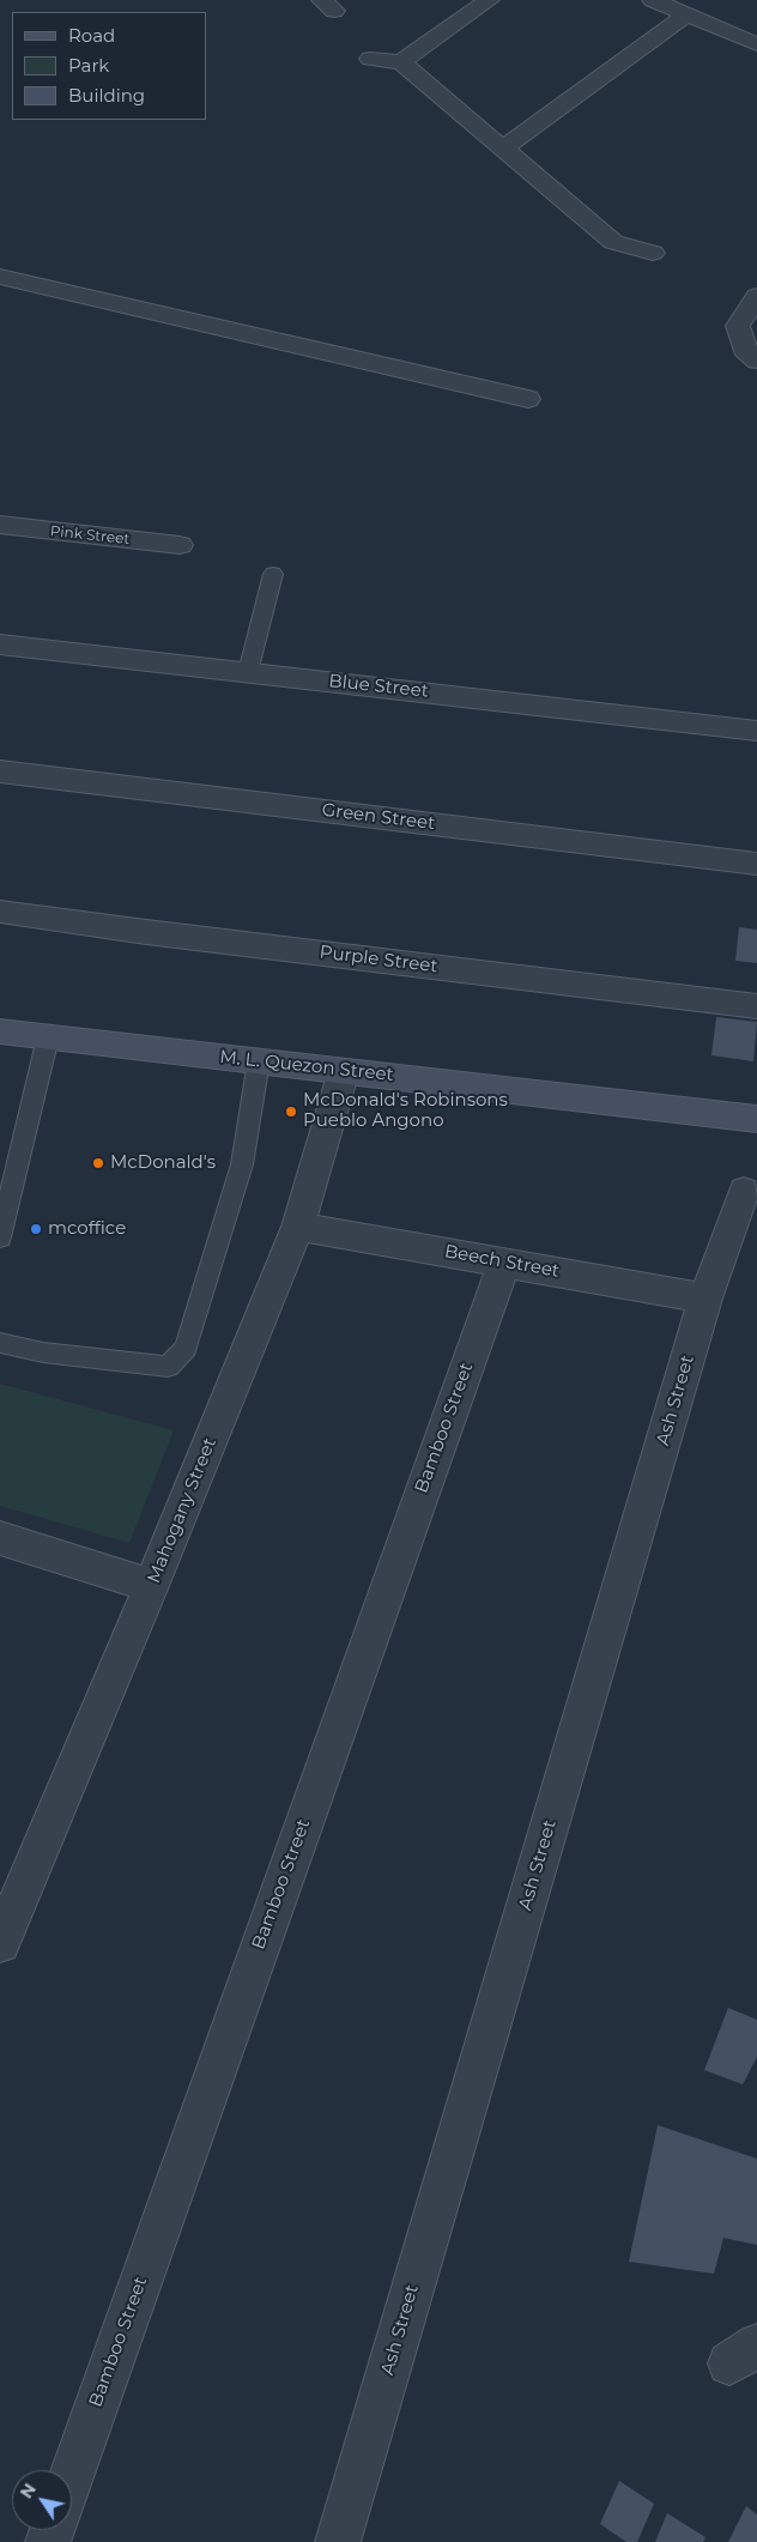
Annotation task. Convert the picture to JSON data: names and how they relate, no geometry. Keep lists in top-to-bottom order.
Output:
{
  "streets": {
    "main road": ["M. L. Quezon Street"],
    "street": [
      "Pink Street",
      "Blue Street",
      "Green Street",
      "Purple Street",
      "Beech Street",
      "Ash Street",
      "Bamboo Street",
      "Mahogany Street"
    ]
  },
  "crossings": [
    ["M. L. Quezon Street", "Mahogany Street"],
    ["Beech Street", "Ash Street"],
    ["Beech Street", "Bamboo Street"],
    ["Beech Street", "Mahogany Street"]
  ],
  "places": ["McDonald's Robinsons Pueblo Angono", "McDonald's", "mcoffice"],
  "legend": ["Road", "Park", "Building"],
  "north": "top left"
}
